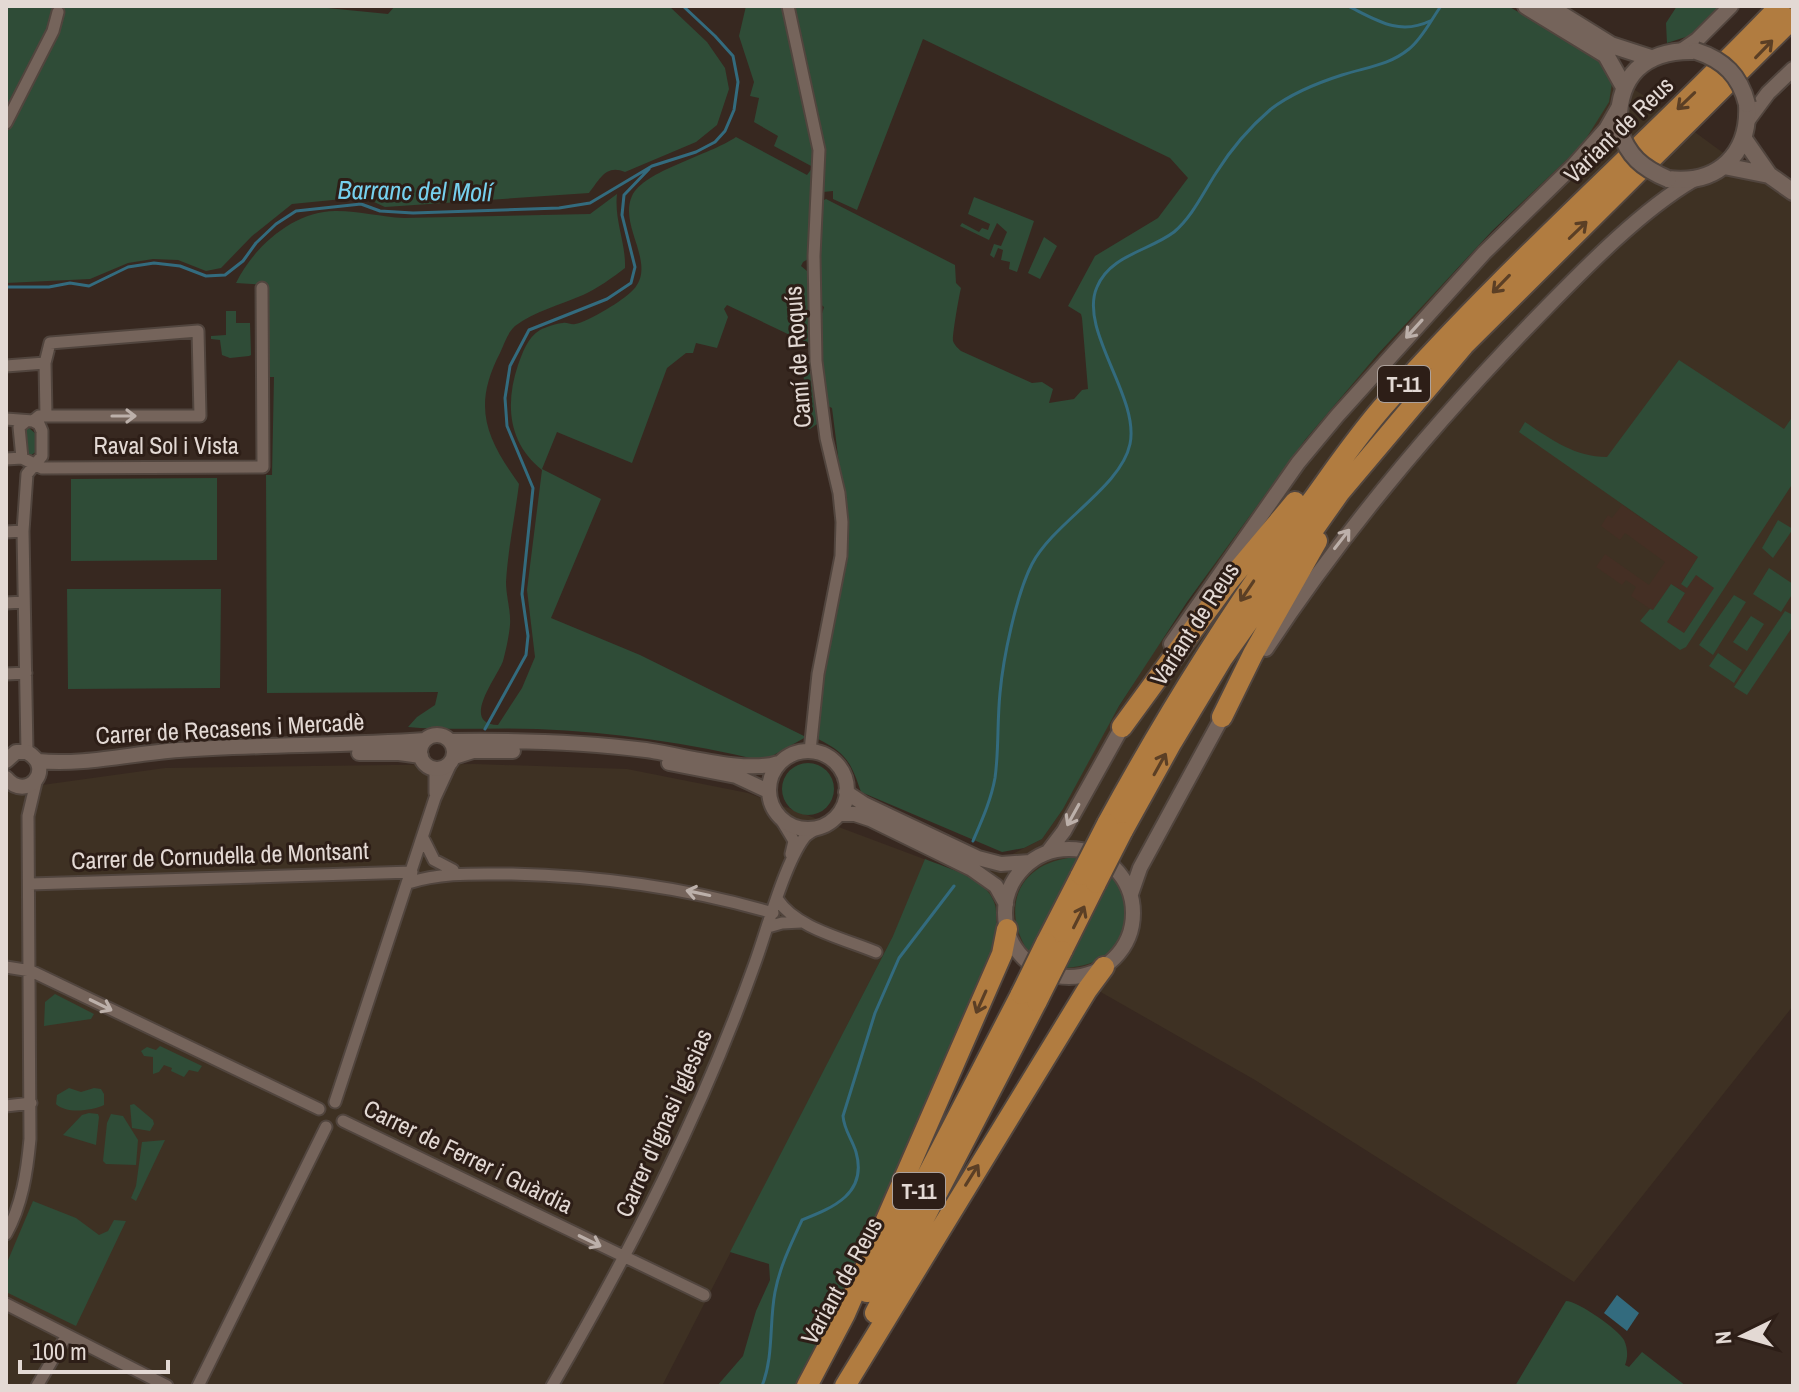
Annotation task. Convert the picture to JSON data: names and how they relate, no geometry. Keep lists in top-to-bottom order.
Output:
{
  "streets": {
    "highway": ["Variant de Reus", "T-11"],
    "street": [
      "Camí de Roquís",
      "Raval Sol i Vista",
      "Carrer de Recasens i Mercadè",
      "Carrer de Cornudella de Montsant",
      "Carrer d'Ignasi Iglesias",
      "Carrer de Ferrer i Guàrdia"
    ]
  },
  "crossings": [
    ["Camí de Roquís", "Carrer d'Ignasi Iglesias"],
    ["Carrer de Cornudella de Montsant", "Carrer d'Ignasi Iglesias"],
    ["Carrer d'Ignasi Iglesias", "Carrer de Ferrer i Guàrdia"]
  ],
  "one_way": ["Carrer de Cornudella de Montsant", "Carrer de Ferrer i Guàrdia"],
  "water": ["Barranc del Molí"],
  "scale_bar": "100 m",
  "north": "left"
}
